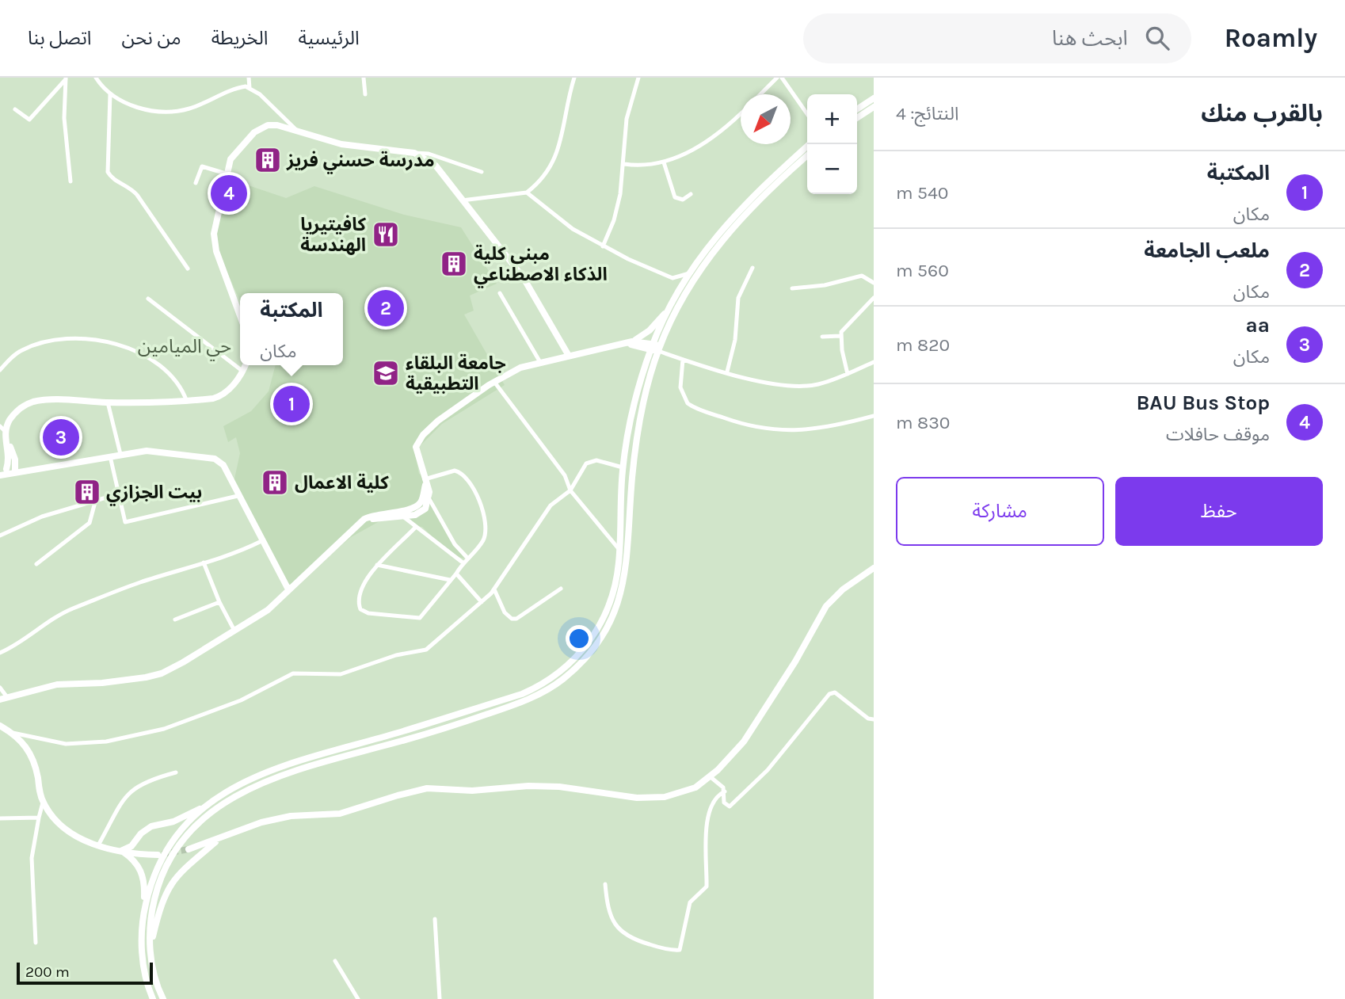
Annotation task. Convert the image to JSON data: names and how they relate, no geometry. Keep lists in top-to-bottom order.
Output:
{
  "districts": ["حي الميامين"],
  "places": {
    "building": [
      "مدرسة حسني فريز",
      "مبنى كلية الذكاء الاصطناعي",
      "كلية الاعمال",
      "بيت الجزازي"
    ],
    "restaurant": ["كافيتيريا الهندسة"],
    "school or university": ["جامعة البلقاء التطبيقية"]
  },
  "scale_bar": "200 m",
  "north": "bottom left",
  "page": {
    "header": "Roamly",
    "search": "ابحث هنا",
    "nav": [
      "الرئيسية",
      "الخريطة",
      "من نحن",
      "اتصل بنا"
    ],
    "heading": ["بالقرب منك", "النتائج: 4"],
    "map_buttons": ["+", "−"],
    "list": [
      {
        "mark": "1",
        "name": "المكتبة",
        "note": "مكان",
        "value": "540 m"
      },
      {
        "mark": "2",
        "name": "ملعب الجامعة",
        "note": "مكان",
        "value": "560 m"
      },
      {
        "mark": "3",
        "name": "aa",
        "note": "مكان",
        "value": "820 m"
      },
      {
        "mark": "4",
        "name": "BAU Bus Stop",
        "note": "موقف حافلات",
        "value": "830 m"
      }
    ],
    "pins": [
      "4",
      "2",
      "1",
      "3"
    ],
    "popup": ["المكتبة", "مكان"],
    "buttons": ["حفظ", "مشاركة"],
    "scale": "200 m"
  }
}
